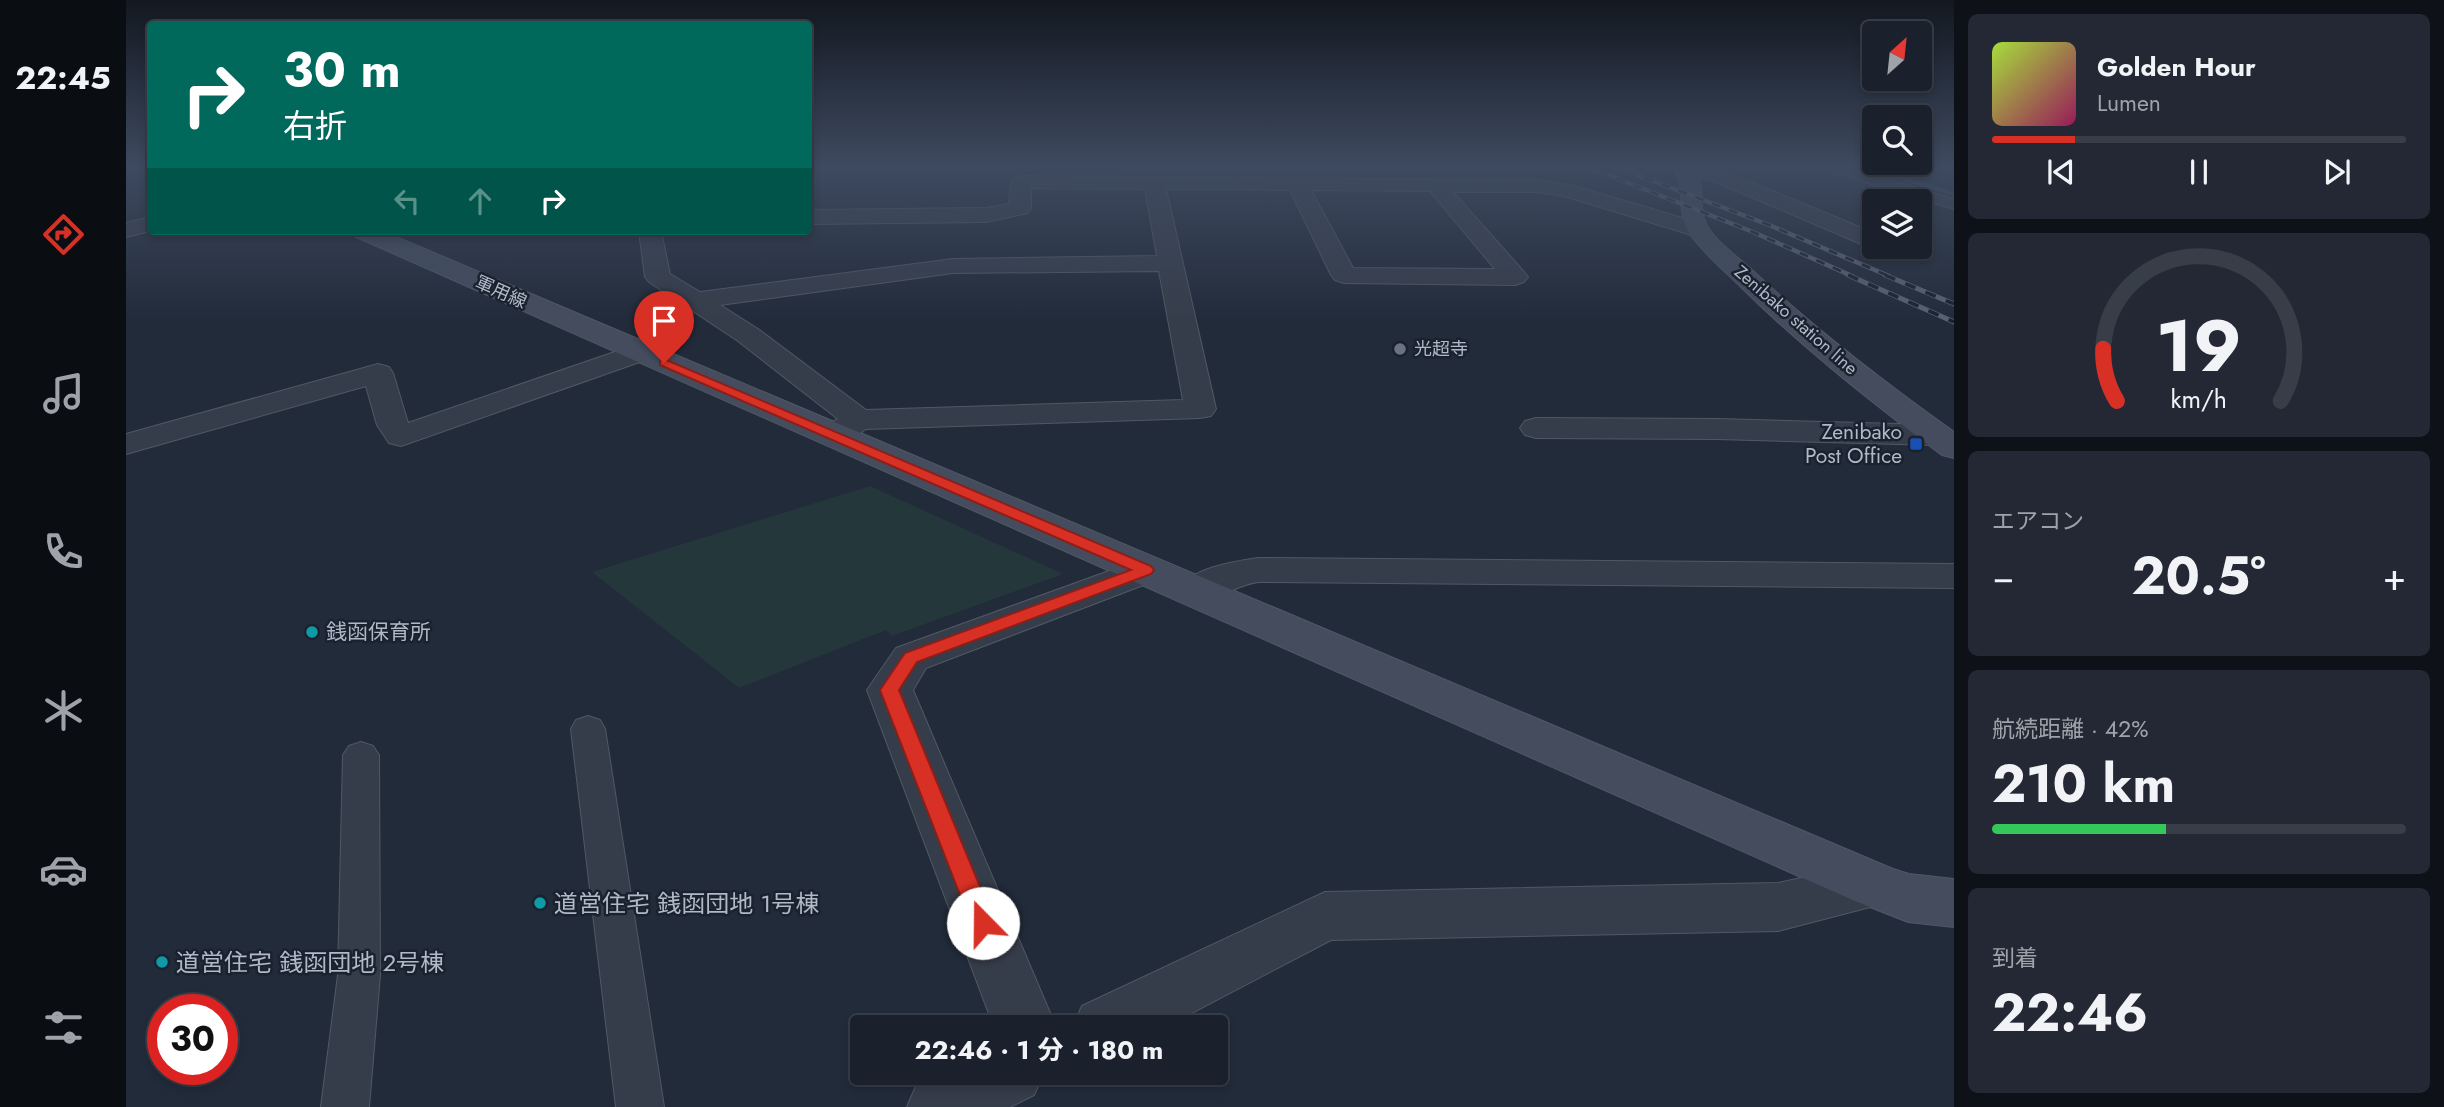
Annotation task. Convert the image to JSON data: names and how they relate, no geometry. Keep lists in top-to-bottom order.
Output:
{
  "streets": {
    "street": ["軍用線", "Zenibako station line"]
  },
  "places": {
    "other": [
      "光超寺",
      "銭函保育所",
      "道営住宅 銭函団地 1号棟",
      "道営住宅 銭函団地 2号棟"
    ],
    "transit": ["Zenibako Post Office"]
  },
  "north": "top right",
  "page": {
    "tabs": "22:45",
    "turn": ["30 m", "右折"],
    "song": ["Golden Hour", "Lumen"],
    "tile": [
      "エアコン",
      ["航続距離 · 42%", "210 km"],
      ["到着", "22:46"]
    ],
    "heat": ["−", "20.5°", "+"],
    "limit": "30",
    "trip": "22:46 · 1 分 · 180 m",
    "gauge": ["19", "km/h"]
  }
}
